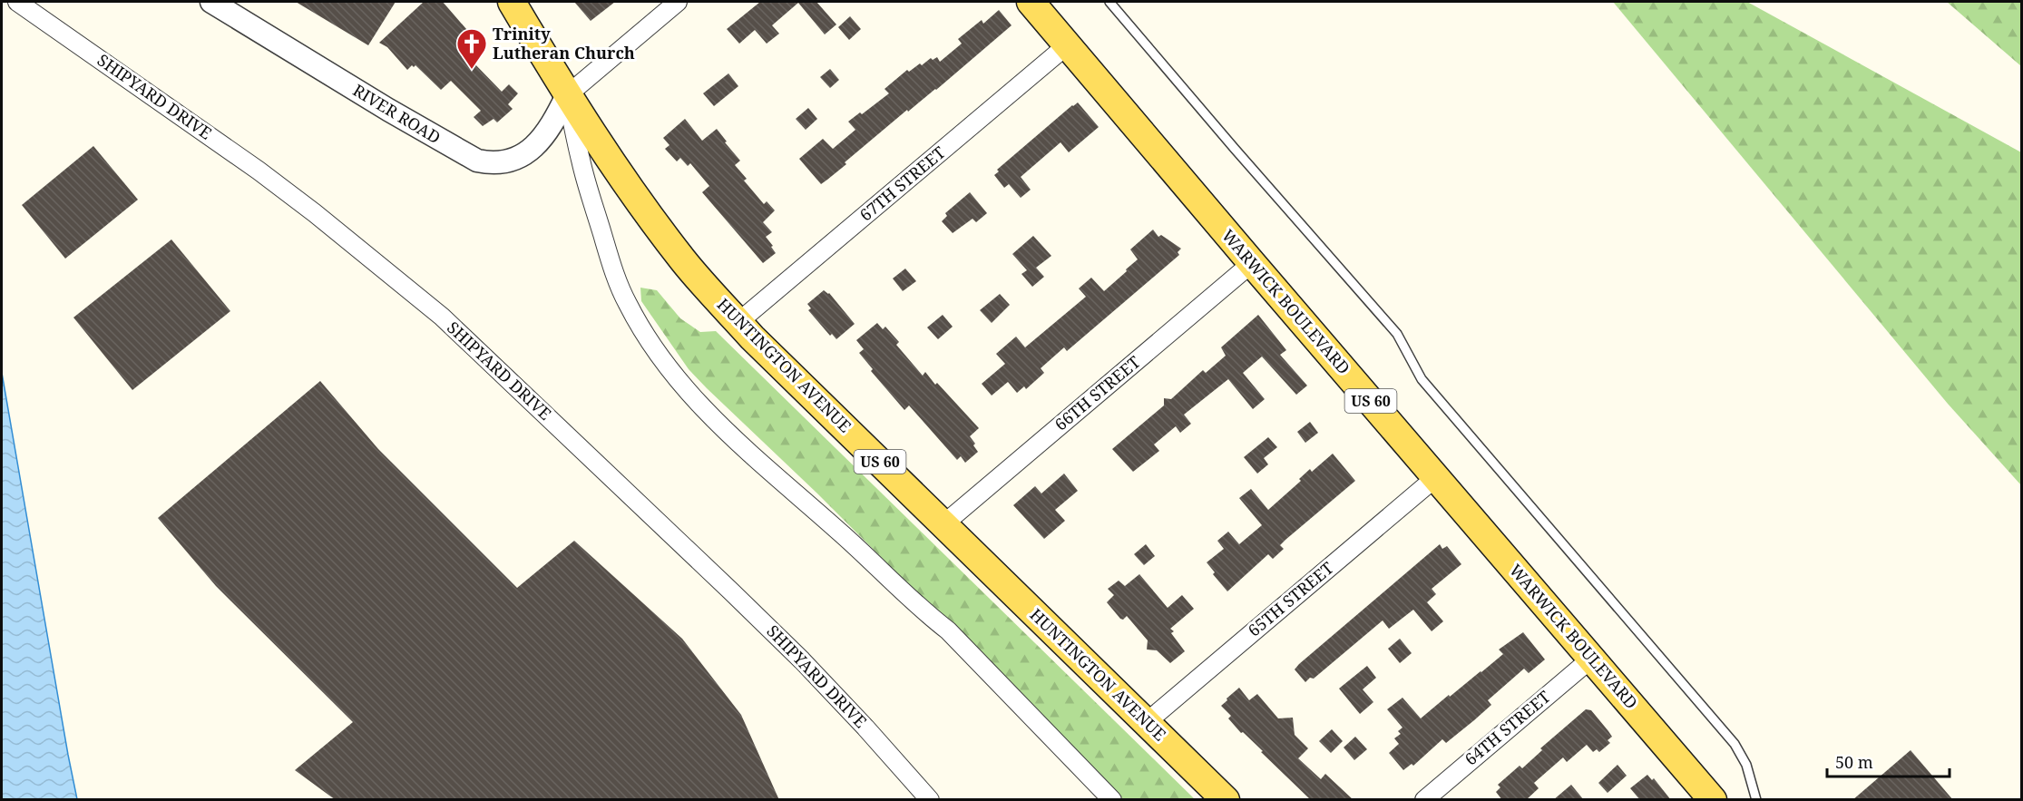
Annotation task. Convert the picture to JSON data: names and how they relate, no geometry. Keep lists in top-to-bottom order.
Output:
{
  "streets": {
    "main road": ["WARWICK BOULEVARD", "HUNTINGTON AVENUE", "US 60"],
    "street": [
      "SHIPYARD DRIVE",
      "RIVER ROAD",
      "67TH STREET",
      "66TH STREET",
      "65TH STREET",
      "64TH STREET"
    ]
  },
  "crossings": [
    ["RIVER ROAD", "HUNTINGTON AVENUE"],
    ["67TH STREET", "WARWICK BOULEVARD"],
    ["67TH STREET", "HUNTINGTON AVENUE"],
    ["WARWICK BOULEVARD", "66TH STREET"],
    ["WARWICK BOULEVARD", "65TH STREET"],
    ["WARWICK BOULEVARD", "64TH STREET"],
    ["HUNTINGTON AVENUE", "66TH STREET"],
    ["HUNTINGTON AVENUE", "65TH STREET"]
  ],
  "places": {
    "church": ["Trinity Lutheran Church"]
  },
  "scale_bar": "50 m"
}
